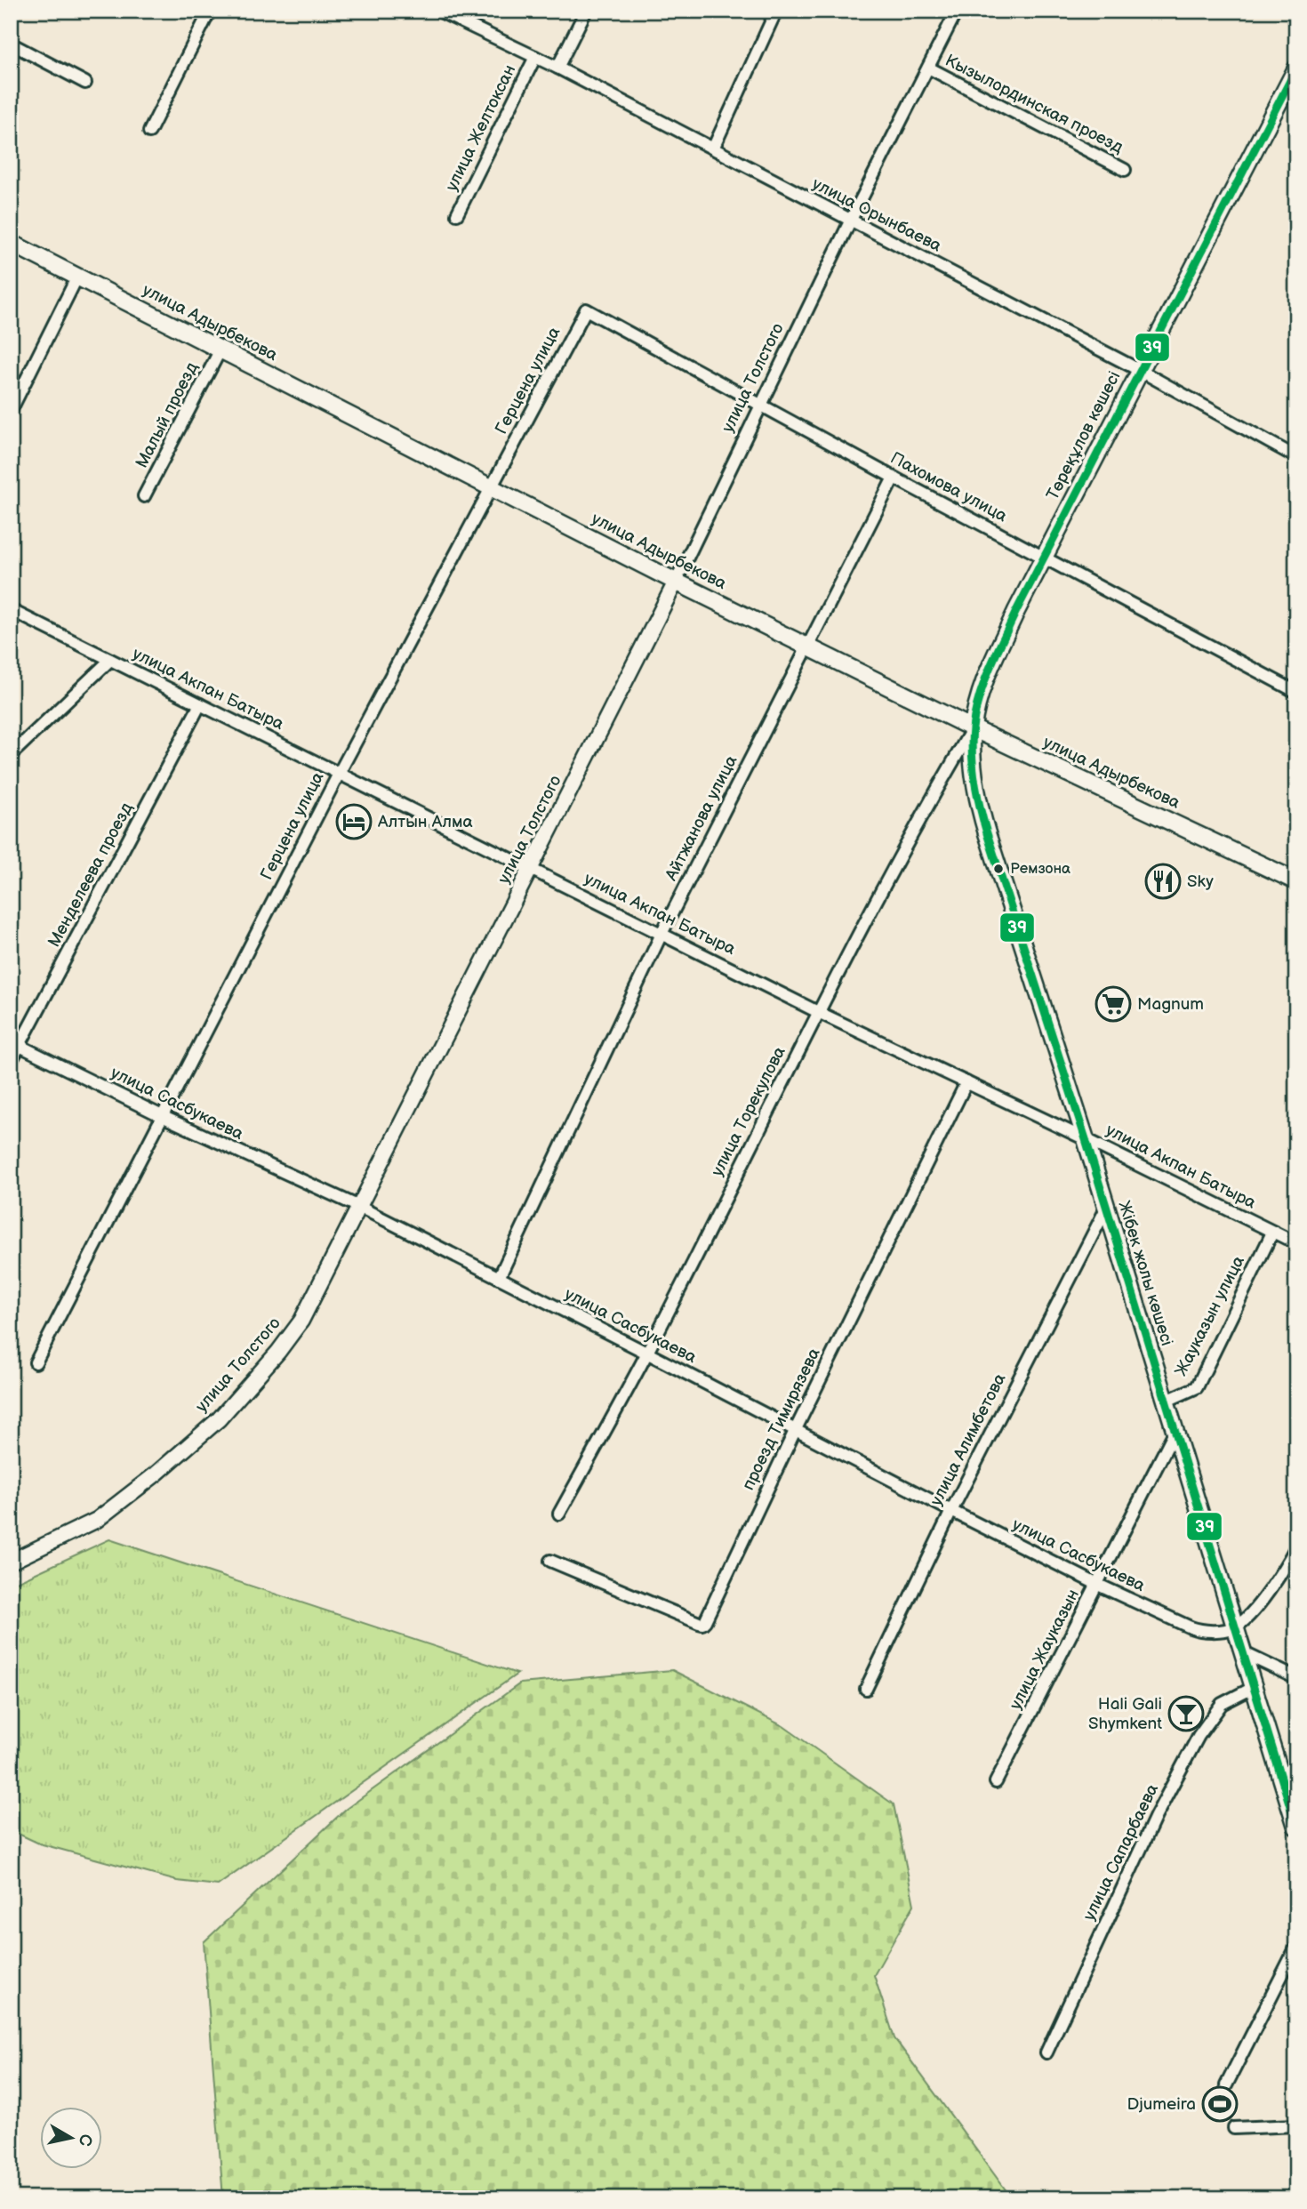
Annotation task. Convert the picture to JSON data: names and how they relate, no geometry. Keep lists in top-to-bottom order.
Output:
{
  "streets": {
    "main road": ["улица Адырбекова", "Төреқұлов көшесі", "Жібек жолы көшесі"],
    "street": [
      "Кызылординская проезд",
      "улица Желтоксан",
      "улица Орынбаева",
      "улица Толстого",
      "Герцена улица",
      "Малый проезд",
      "Пахомова улица",
      "улица Акпан Батыра",
      "Айтжанова улица",
      "Менделеева проезд",
      "улица Сасбукаева",
      "улица Торекулова",
      "Жауказын улица",
      "проезд Тимирязева",
      "улица Алимбетова",
      "улица Жауказын",
      "улица Сапарбаева"
    ]
  },
  "crossings": [
    ["Кызылординская проезд", "улица Толстого"],
    ["улица Желтоксан", "улица Орынбаева"],
    ["улица Орынбаева", "улица Толстого"],
    ["улица Орынбаева", "Төреқұлов көшесі"],
    ["улица Адырбекова", "улица Толстого"],
    ["улица Адырбекова", "Герцена улица"],
    ["улица Адырбекова", "Малый проезд"],
    ["улица Адырбекова", "Төреқұлов көшесі"],
    ["улица Адырбекова", "Айтжанова улица"],
    ["улица Адырбекова", "улица Торекулова"],
    ["улица Адырбекова", "Жібек жолы көшесі"],
    ["улица Толстого", "Пахомова улица"],
    ["улица Толстого", "улица Акпан Батыра"],
    ["улица Толстого", "улица Сасбукаева"],
    ["Герцена улица", "Пахомова улица"],
    ["Герцена улица", "улица Акпан Батыра"],
    ["Герцена улица", "улица Сасбукаева"],
    ["Төреқұлов көшесі", "Пахомова улица"],
    ["Төреқұлов көшесі", "улица Торекулова"],
    ["Төреқұлов көшесі", "Жібек жолы көшесі"],
    ["Пахомова улица", "Айтжанова улица"],
    ["улица Акпан Батыра", "Айтжанова улица"],
    ["улица Акпан Батыра", "Менделеева проезд"],
    ["улица Акпан Батыра", "улица Торекулова"],
    ["улица Акпан Батыра", "Жібек жолы көшесі"],
    ["улица Акпан Батыра", "Жауказын улица"],
    ["улица Акпан Батыра", "проезд Тимирязева"],
    ["Айтжанова улица", "улица Сасбукаева"],
    ["Менделеева проезд", "улица Сасбукаева"],
    ["улица Сасбукаева", "улица Торекулова"],
    ["улица Сасбукаева", "Жібек жолы көшесі"],
    ["улица Сасбукаева", "проезд Тимирязева"],
    ["улица Сасбукаева", "улица Алимбетова"],
    ["улица Сасбукаева", "улица Жауказын"],
    ["улица Торекулова", "Жібек жолы көшесі"],
    ["Жібек жолы көшесі", "Жауказын улица"],
    ["Жібек жолы көшесі", "улица Алимбетова"],
    ["Жібек жолы көшесі", "улица Жауказын"],
    ["Жібек жолы көшесі", "улица Сапарбаева"]
  ],
  "places": {
    "hotel": ["Алтын Алма"],
    "other": ["Ремзона"],
    "restaurant": ["Sky"],
    "supermarket": ["Magnum"],
    "bar": ["Hali Gali Shymkent"],
    "sports": ["Djumeira"]
  },
  "lines": ["transit line 39"],
  "north": "right"
}
